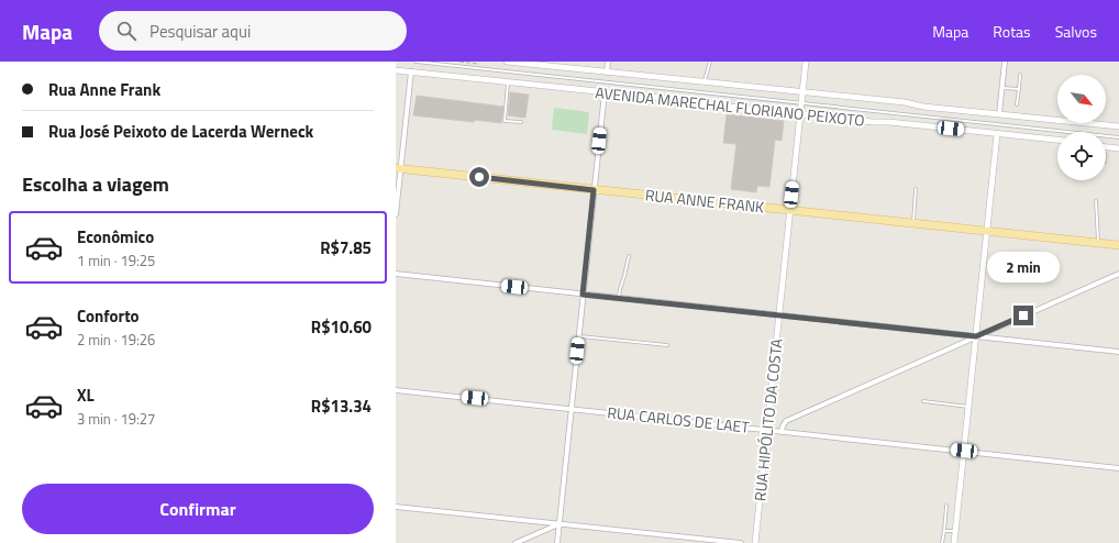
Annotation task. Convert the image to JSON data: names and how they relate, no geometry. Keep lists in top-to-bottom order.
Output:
{
  "streets": {
    "main road": ["RUA ANNE FRANK"],
    "street": ["AVENIDA MARECHAL FLORIANO PEIXOTO", "RUA CARLOS DE LAET", "RUA HIPÓLITO DA COSTA"]
  },
  "crossings": [
    ["AVENIDA MARECHAL FLORIANO PEIXOTO", "RUA HIPÓLITO DA COSTA"],
    ["RUA ANNE FRANK", "RUA HIPÓLITO DA COSTA"],
    ["RUA CARLOS DE LAET", "RUA HIPÓLITO DA COSTA"]
  ],
  "north": "bottom right",
  "page": {
    "header": "Mapa",
    "search": "Pesquisar aqui",
    "nav": ["Mapa", "Rotas", "Salvos"],
    "banner": ["Rua Anne Frank", "Rua José Peixoto de Lacerda Werneck"],
    "heading": "Escolha a viagem",
    "list": [
      {
        "name": "Econômico",
        "note": "1 min · 19:25",
        "value": "R$7.85"
      },
      {
        "name": "Conforto",
        "note": "2 min · 19:26",
        "value": "R$10.60"
      },
      {
        "name": "XL",
        "note": "3 min · 19:27",
        "value": "R$13.34"
      }
    ],
    "bubble": "2 min",
    "buttons": "Confirmar"
  }
}
